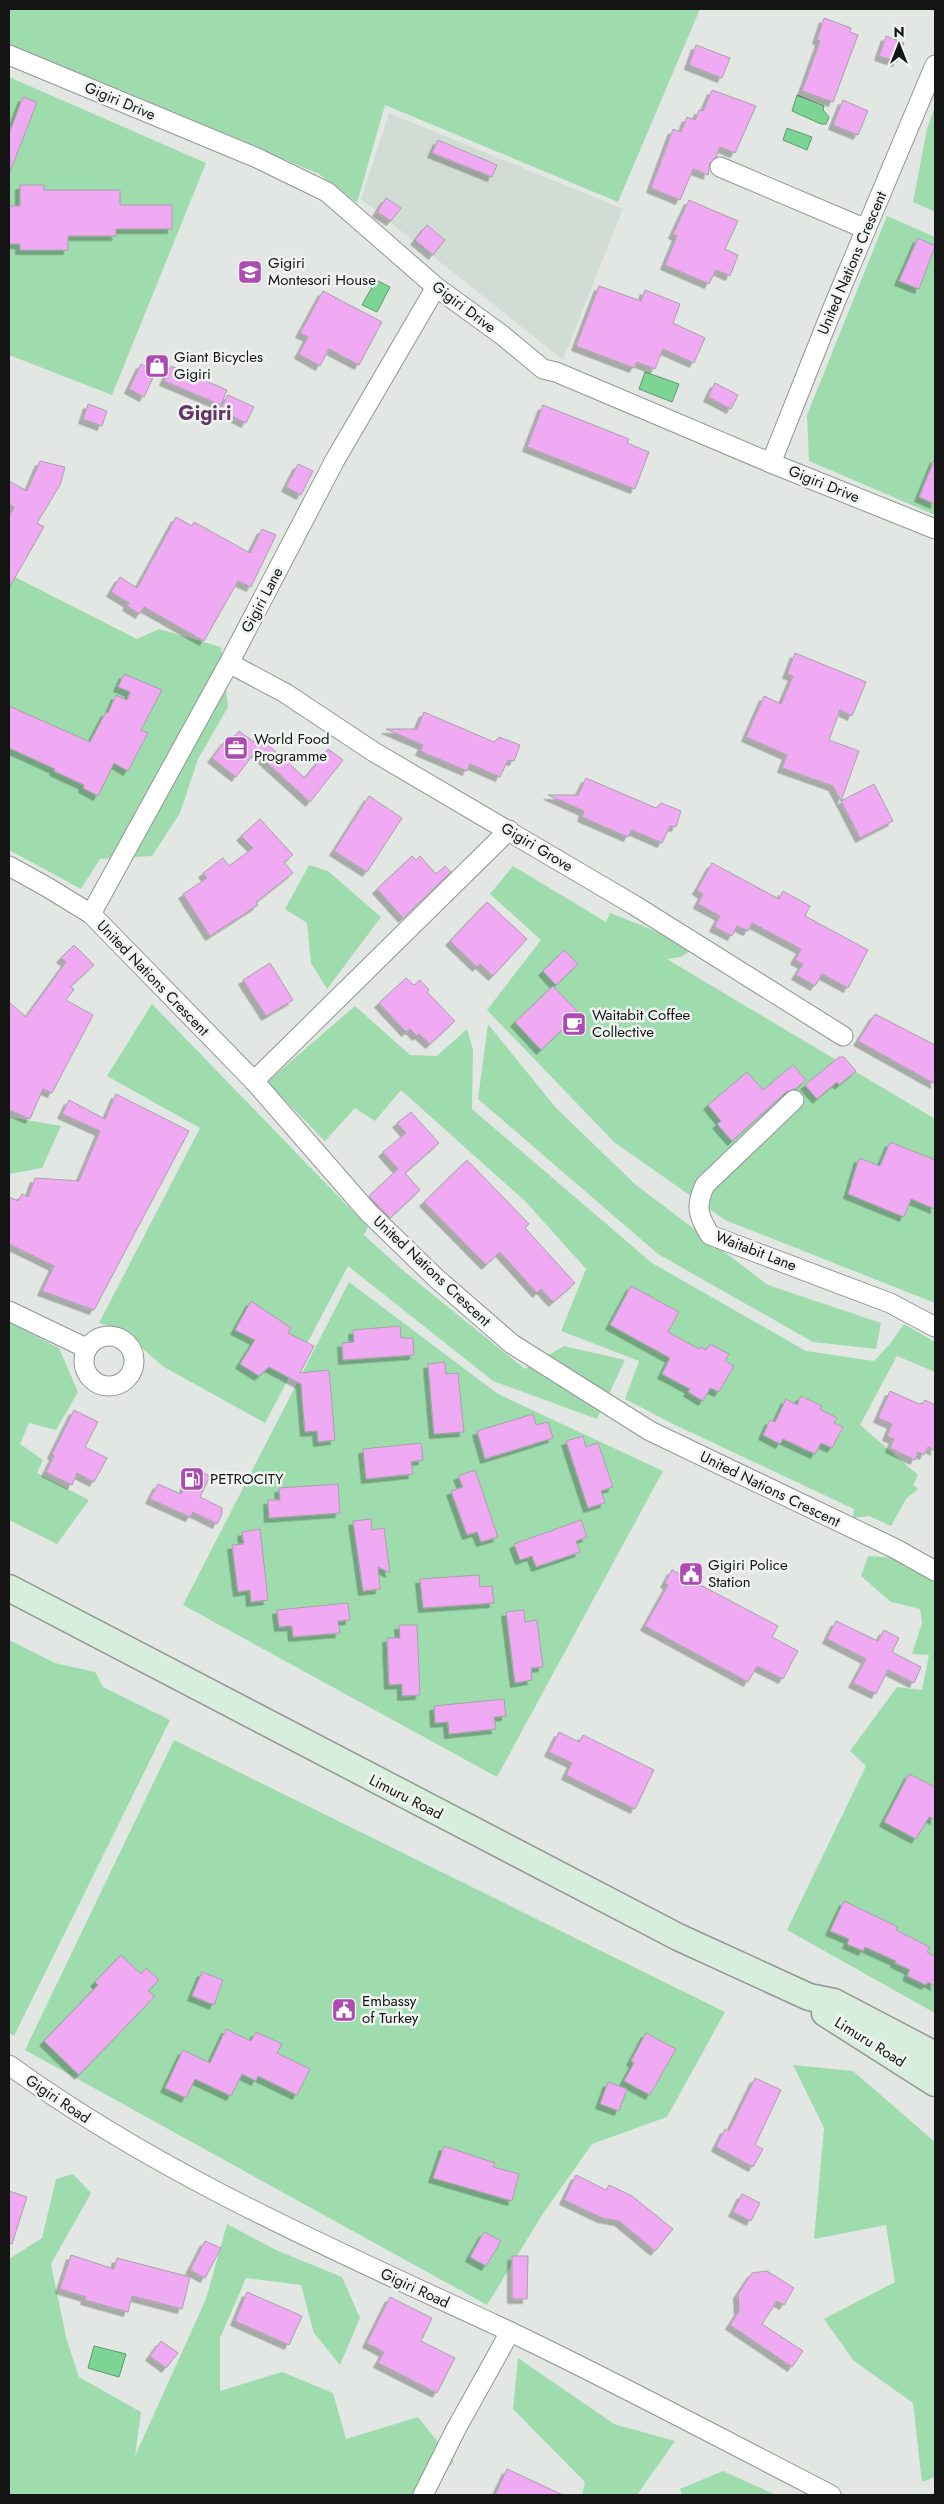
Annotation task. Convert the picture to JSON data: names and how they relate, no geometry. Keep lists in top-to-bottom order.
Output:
{
  "streets": {
    "main road": ["Limuru Road"],
    "street": [
      "Gigiri Drive",
      "United Nations Crescent",
      "Gigiri Lane",
      "Gigiri Grove",
      "Waitabit Lane",
      "Gigiri Road"
    ]
  },
  "crossings": [
    ["Gigiri Drive", "United Nations Crescent"],
    ["Gigiri Drive", "Gigiri Lane"],
    ["United Nations Crescent", "Gigiri Lane"],
    ["Gigiri Lane", "Gigiri Grove"]
  ],
  "districts": ["Gigiri"],
  "places": {
    "school or university": ["Gigiri Montesori House"],
    "shop": ["Giant Bicycles Gigiri"],
    "office": ["World Food Programme"],
    "cafe": ["Waitabit Coffee Collective"],
    "fuel station": ["PETROCITY"],
    "public building": ["Gigiri Police Station", "Embassy of Turkey"]
  },
  "north": "top"
}
